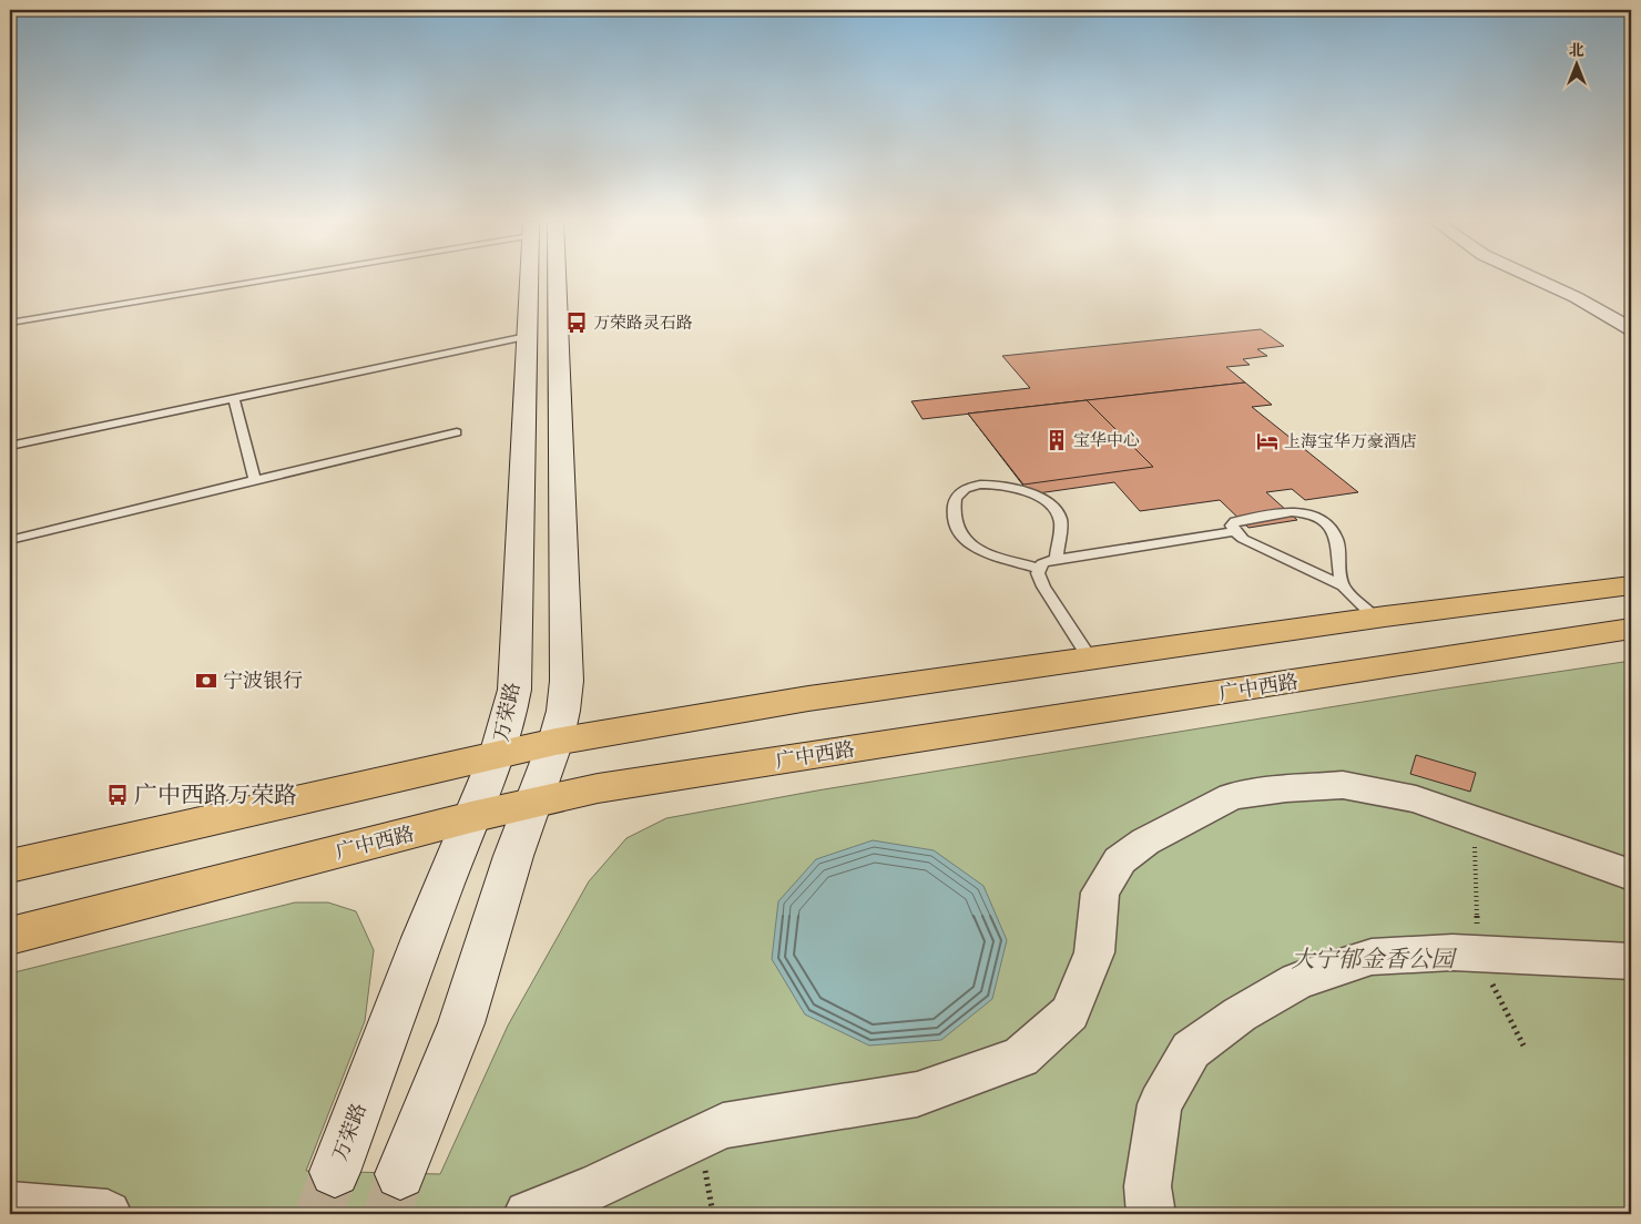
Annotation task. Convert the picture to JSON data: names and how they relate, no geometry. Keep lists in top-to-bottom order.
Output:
{
  "streets": {
    "main road": ["广中西路", "万荣路"]
  },
  "crossings": [
    ["广中西路", "万荣路"]
  ],
  "parks": ["大宁郁金香公园"],
  "places": {
    "bus stop": ["万荣路灵石路", "广中西路万荣路"],
    "building": ["宝华中心"],
    "hotel": ["上海宝华万豪酒店"],
    "bank": ["宁波银行"]
  },
  "north": "top"
}
